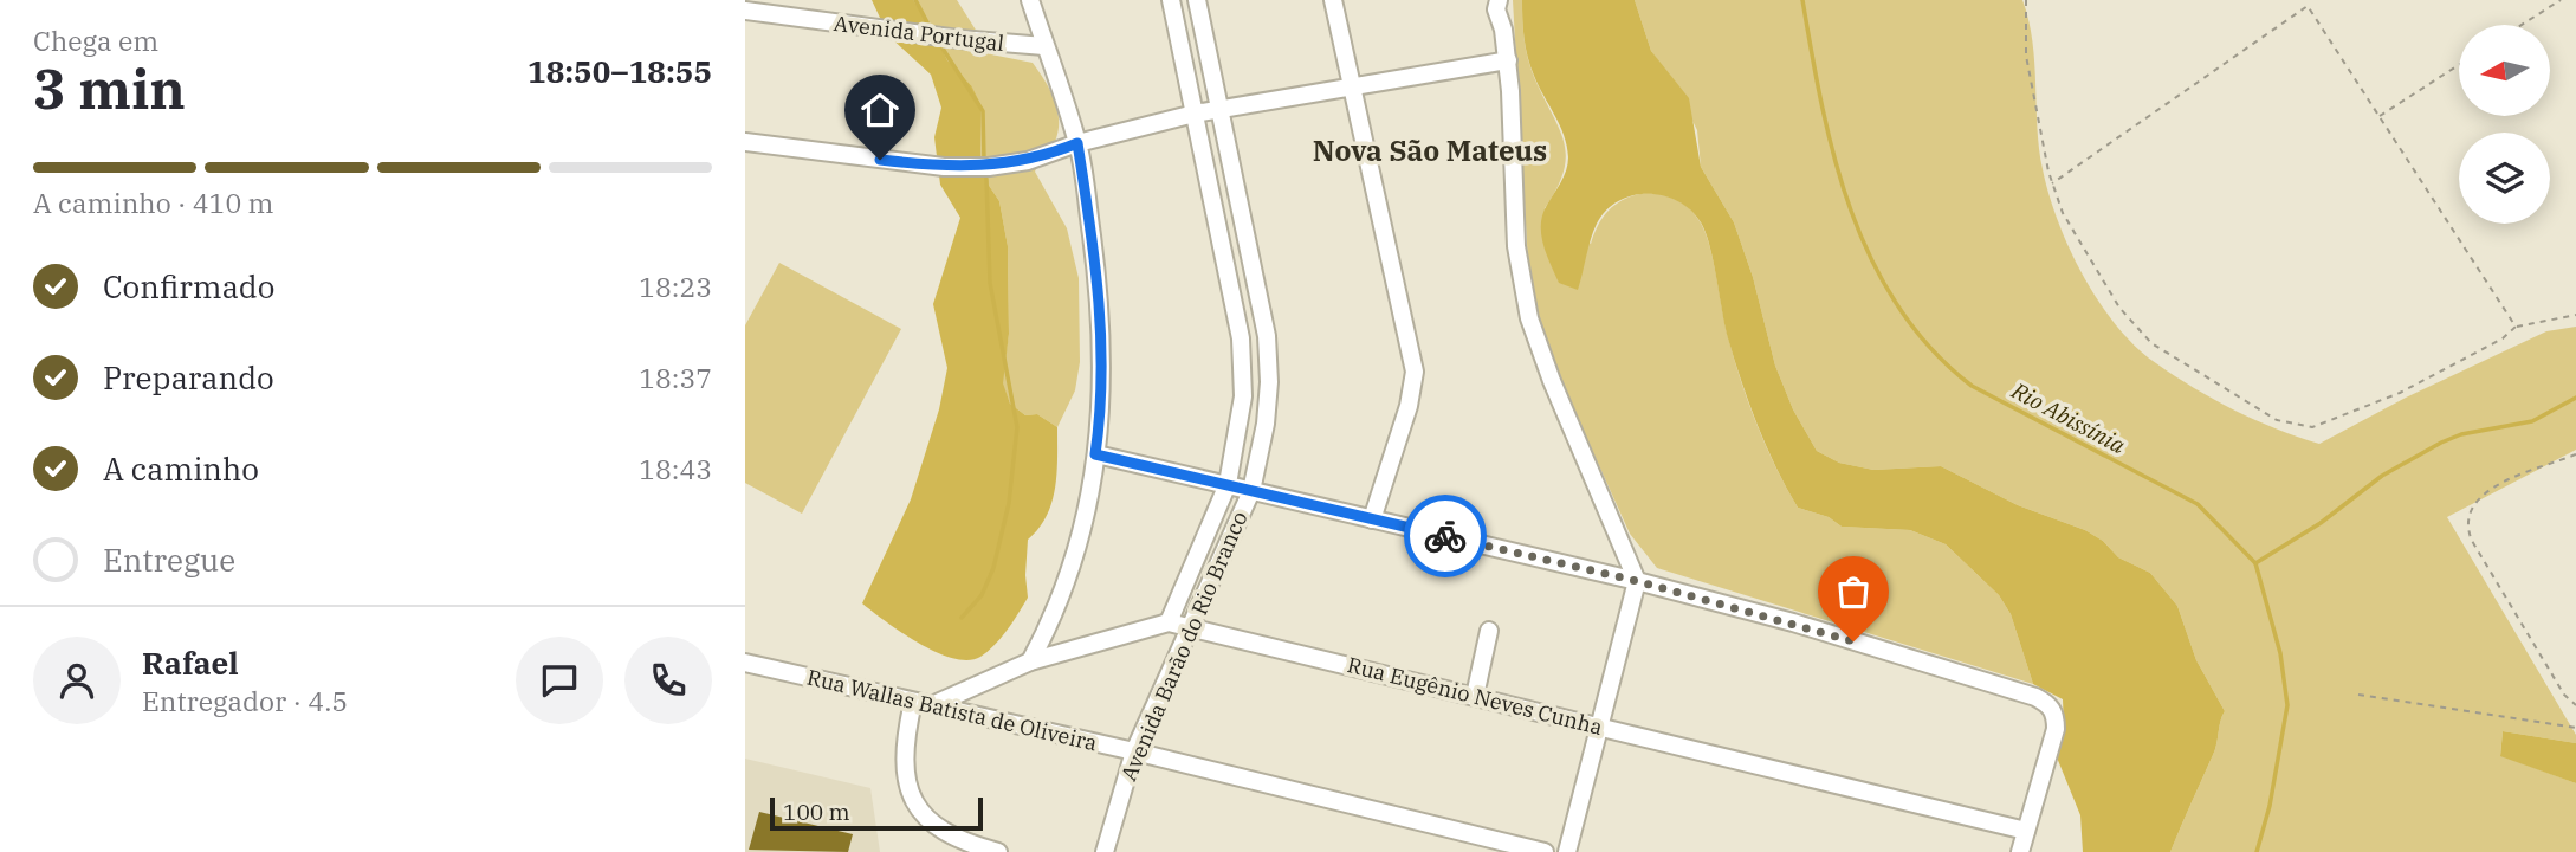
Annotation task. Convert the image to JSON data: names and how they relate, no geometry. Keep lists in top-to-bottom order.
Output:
{
  "streets": {
    "street": [
      "Avenida Portugal",
      "Avenida Barão do Rio Branco",
      "Rua Eugênio Neves Cunha",
      "Rua Wallas Batista de Oliveira"
    ]
  },
  "crossings": [
    ["Avenida Barão do Rio Branco", "Rua Eugênio Neves Cunha"],
    ["Avenida Barão do Rio Branco", "Rua Wallas Batista de Oliveira"],
    ["Rua Eugênio Neves Cunha", "Rua Wallas Batista de Oliveira"]
  ],
  "districts": ["Nova São Mateus"],
  "water": ["Rio Abissínia"],
  "scale_bar": "100 m",
  "north": "left",
  "page": {
    "heading": ["3 min", "Chega em", "18:50–18:55"],
    "panel": ["Rafael", "Entregador · 4.5"],
    "bar": "A caminho · 410 m",
    "list": [
      ["Confirmado", "18:23"],
      ["Preparando", "18:37"],
      ["A caminho", "18:43"],
      "Entregue"
    ],
    "scale": "100 m"
  }
}
